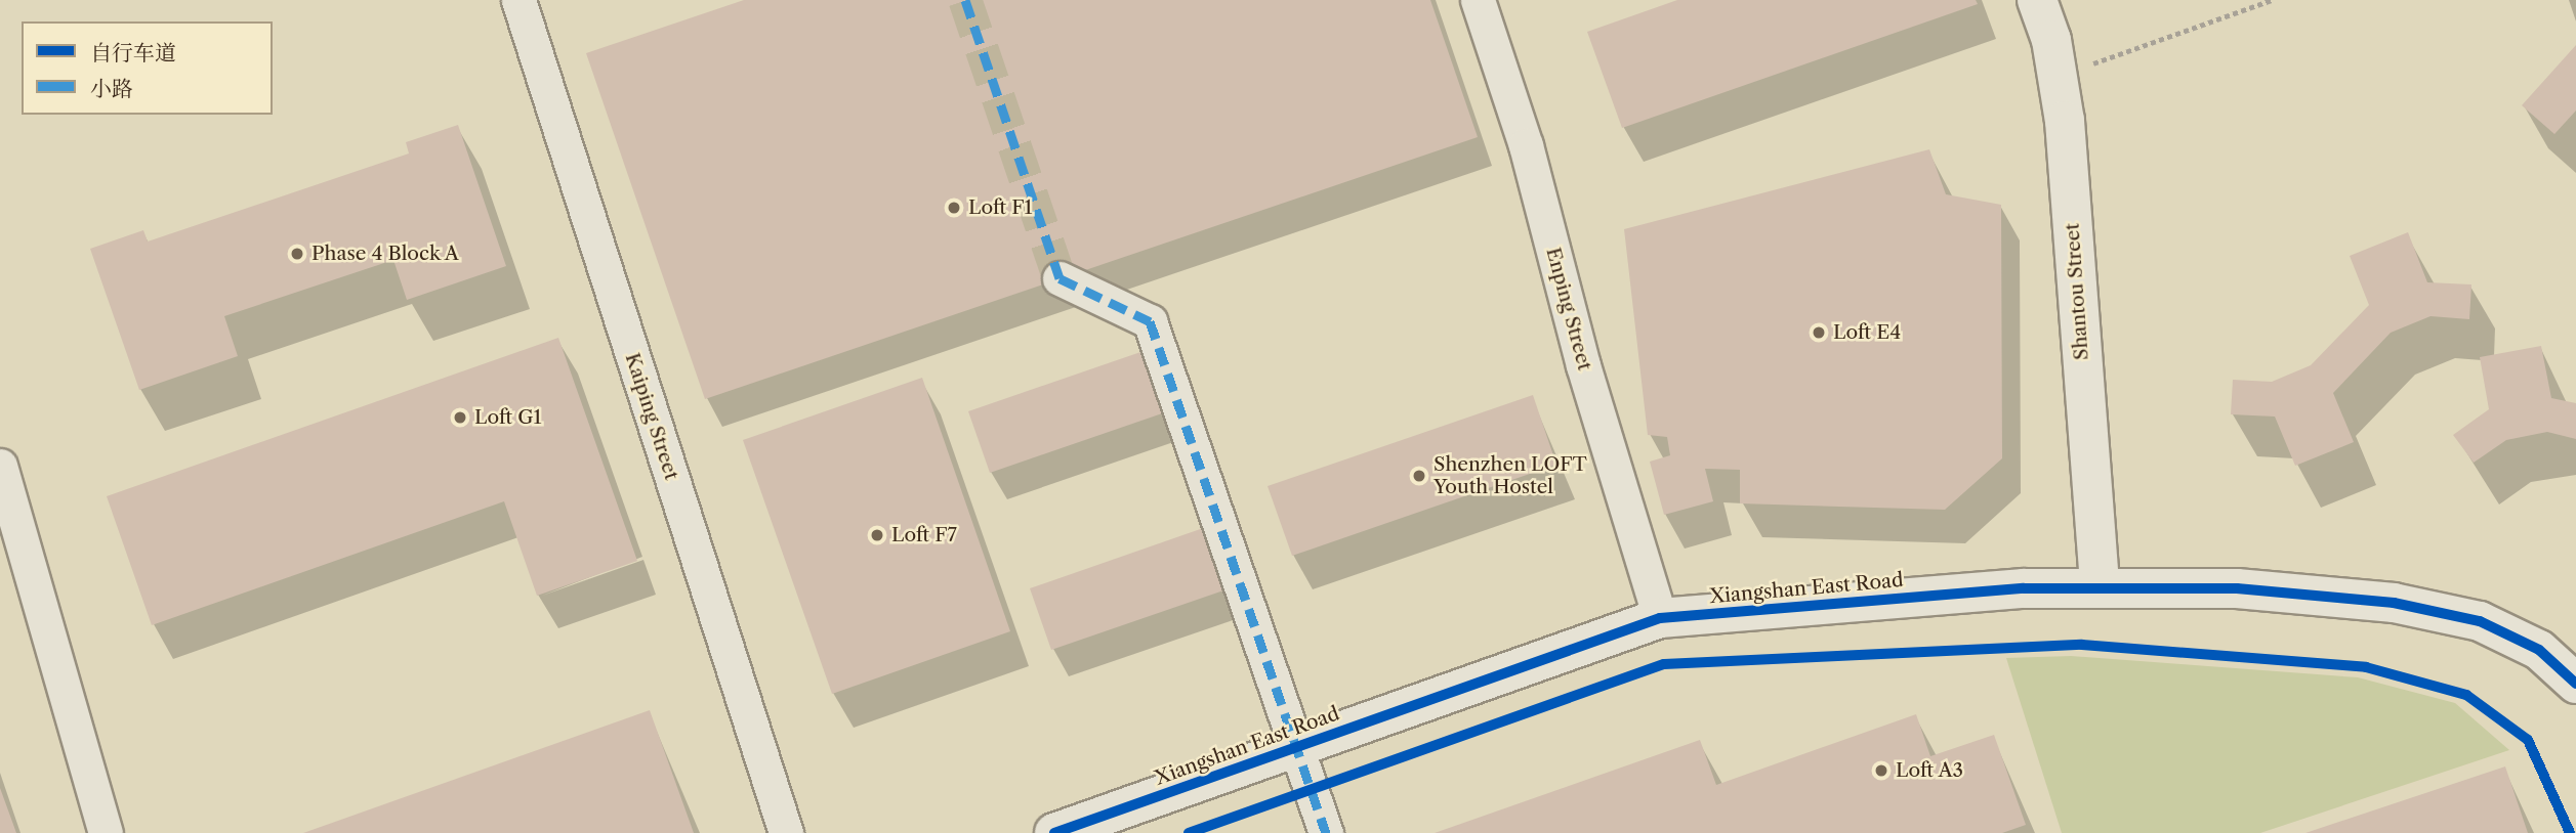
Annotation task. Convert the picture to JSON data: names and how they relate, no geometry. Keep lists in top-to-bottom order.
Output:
{
  "streets": {
    "street": [
      "Shantou Street",
      "Enping Street",
      "Kaiping Street",
      "Xiangshan East Road"
    ]
  },
  "crossings": [
    ["Shantou Street", "Xiangshan East Road"],
    ["Enping Street", "Xiangshan East Road"]
  ],
  "places": [
    "Loft F1",
    "Phase 4 Block A",
    "Loft E4",
    "Loft G1",
    "Shenzhen LOFT Youth Hostel",
    "Loft F7",
    "Loft A3"
  ],
  "legend": ["自行车道", "小路"]
}
